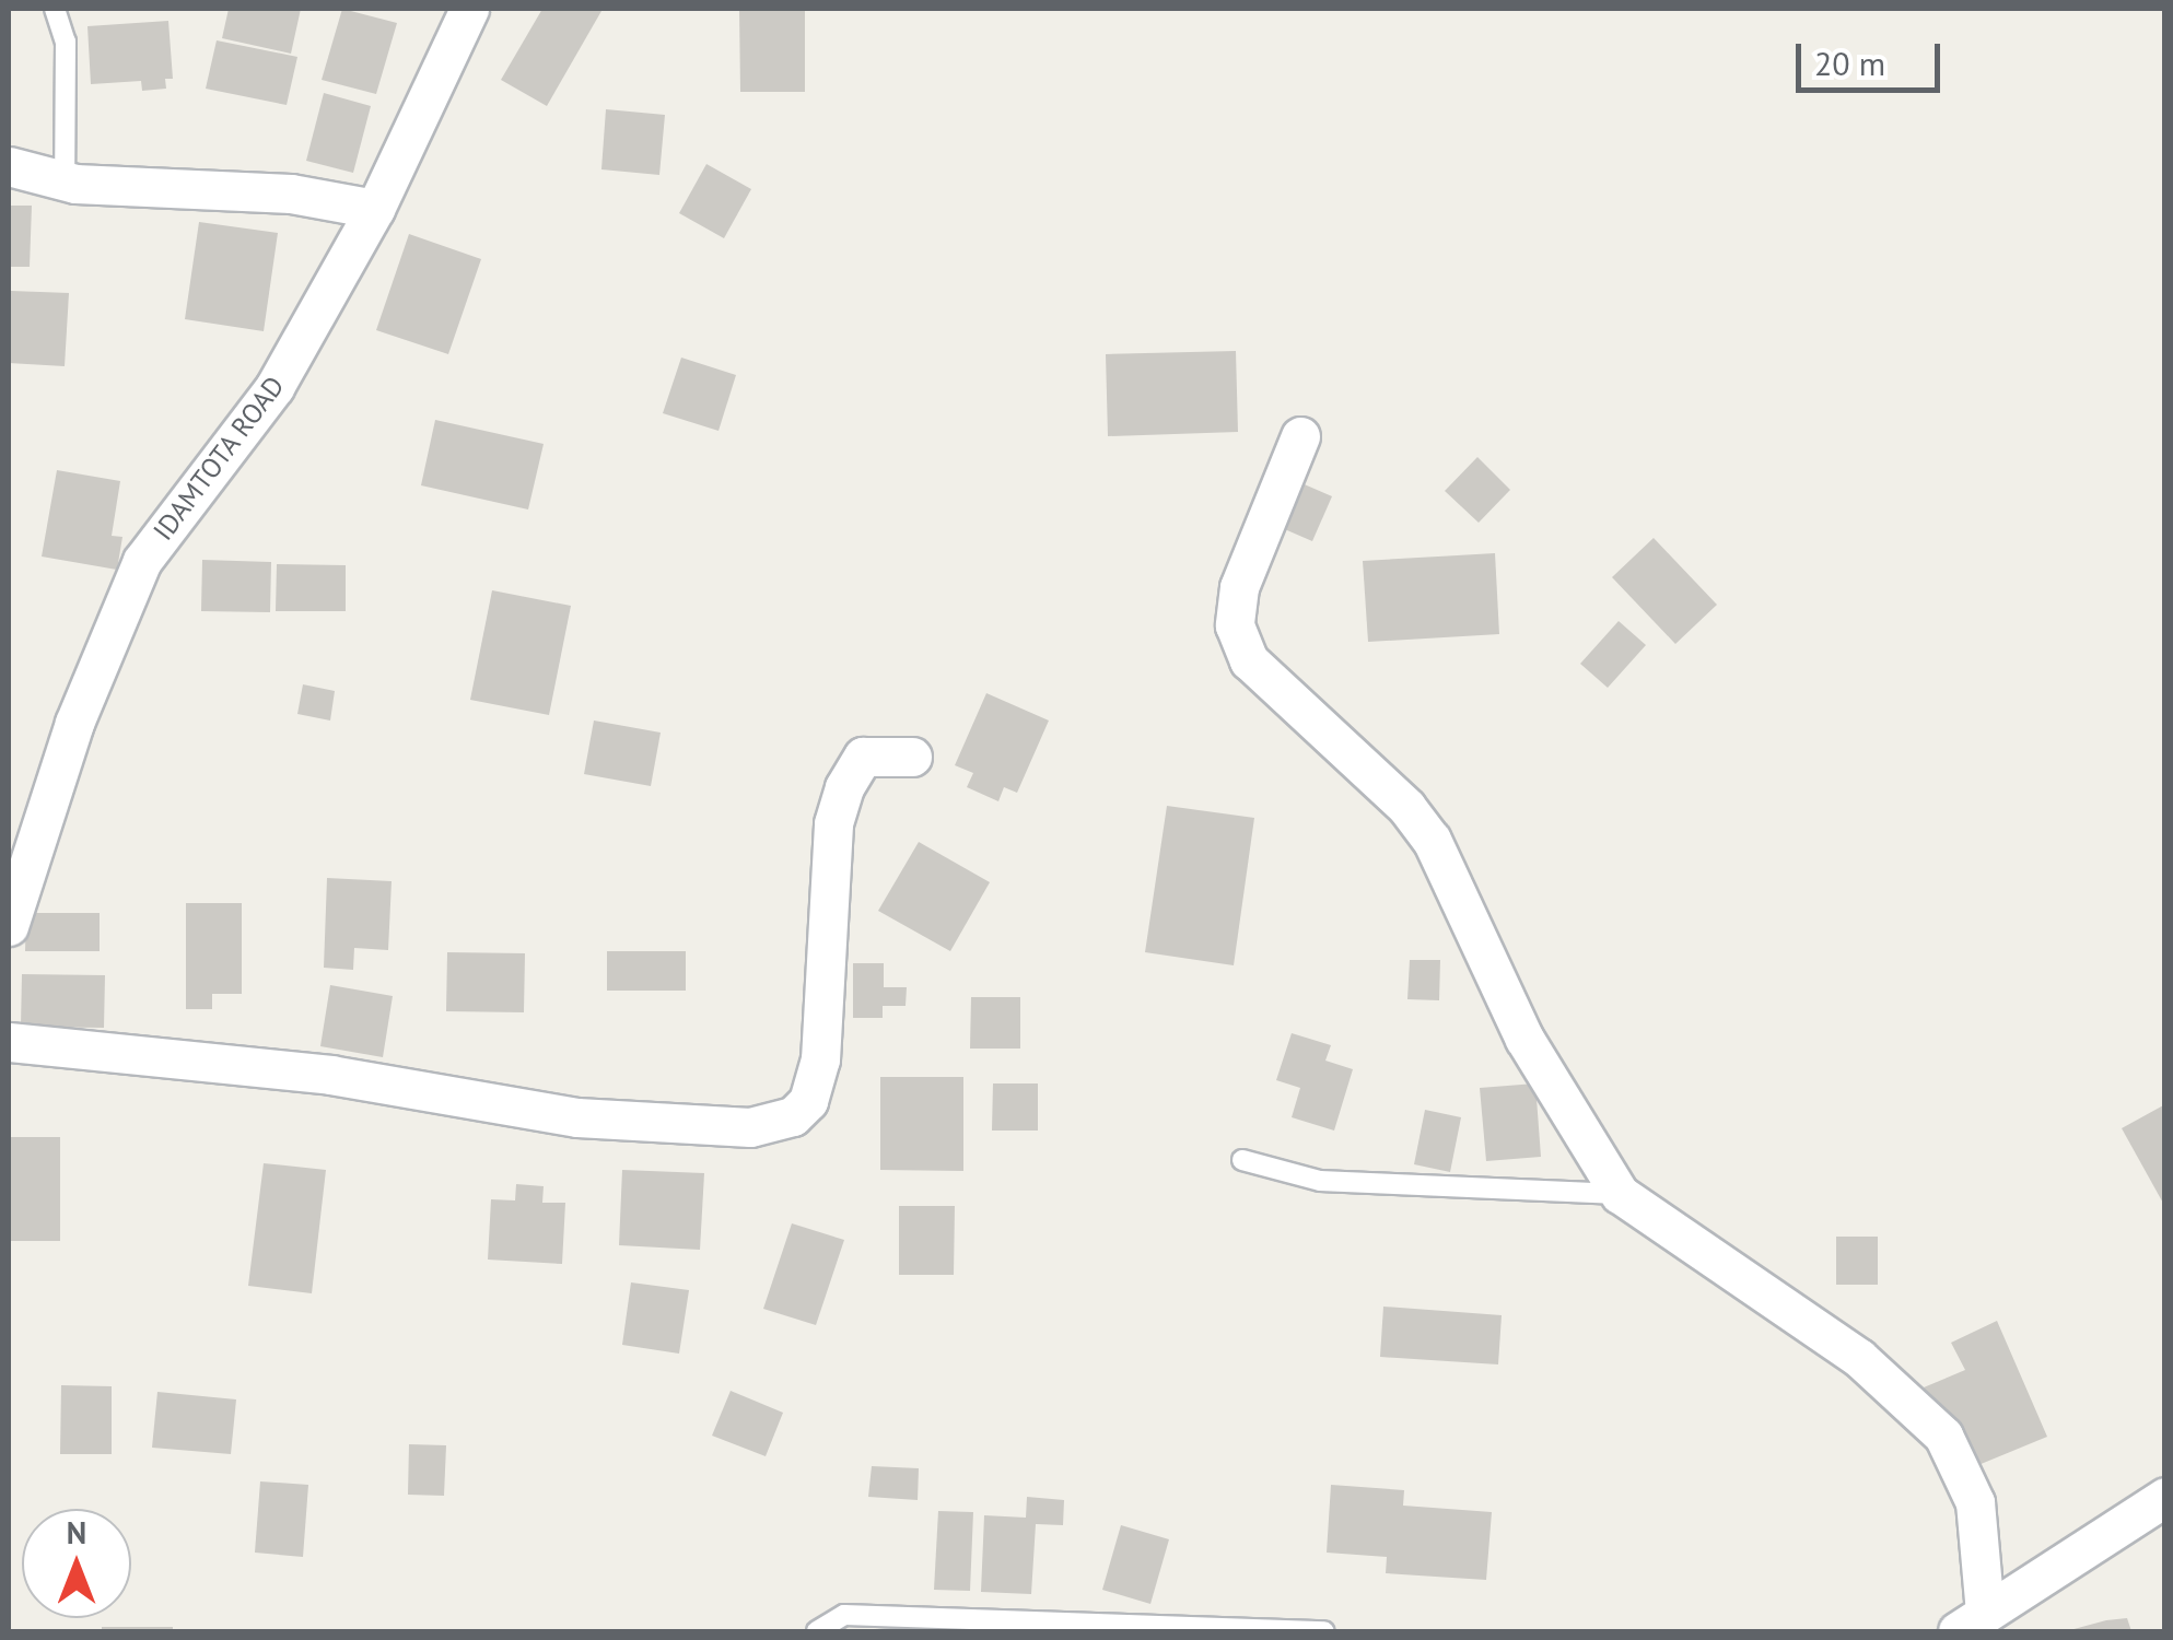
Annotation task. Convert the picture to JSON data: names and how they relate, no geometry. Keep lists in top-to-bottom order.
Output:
{
  "streets": {
    "street": ["IDAMTOTA ROAD"]
  },
  "scale_bar": "20 m",
  "north": "top"
}
